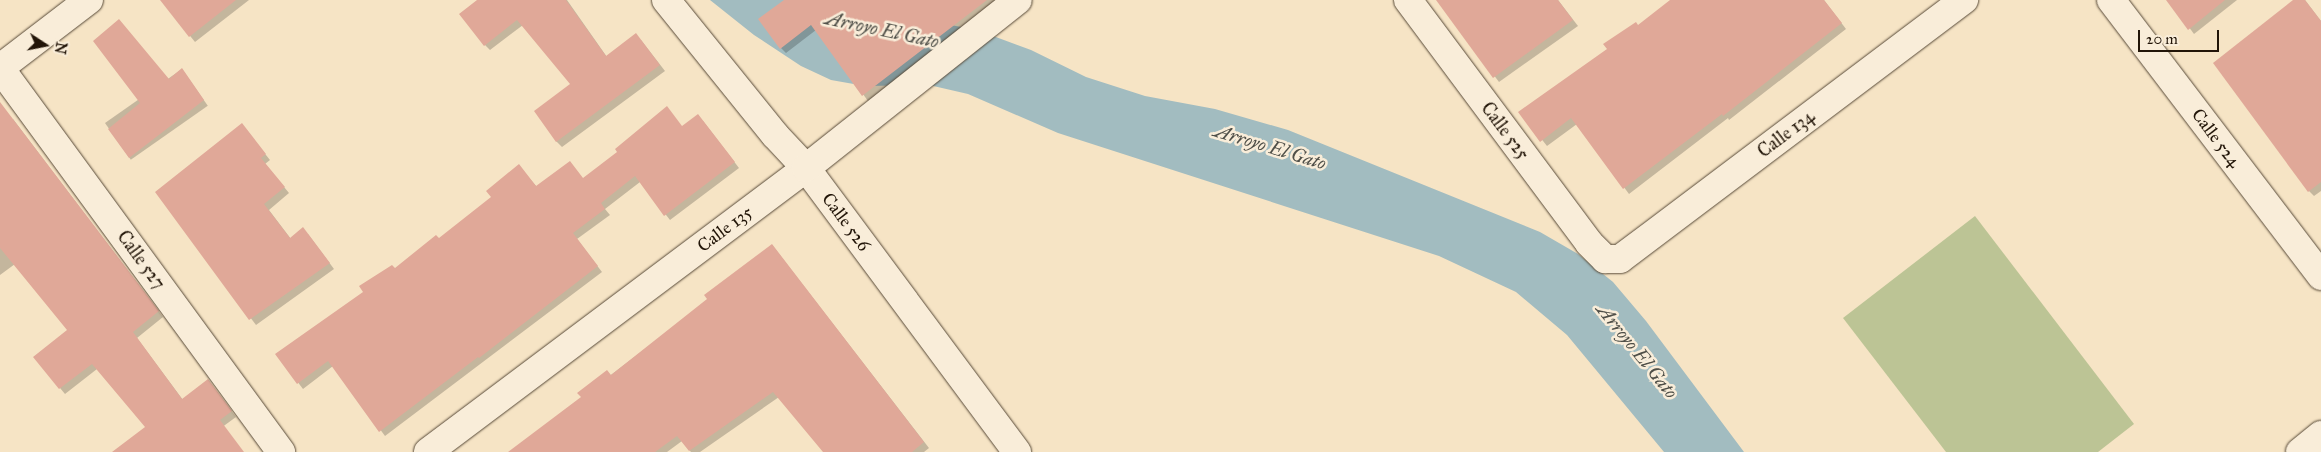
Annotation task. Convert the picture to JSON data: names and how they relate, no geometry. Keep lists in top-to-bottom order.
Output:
{
  "streets": {
    "street": [
      "Calle 525",
      "Calle 134",
      "Calle 524",
      "Calle 526",
      "Calle 135",
      "Calle 527"
    ]
  },
  "crossings": [
    ["Calle 525", "Calle 134"],
    ["Calle 526", "Calle 135"]
  ],
  "water": ["Arroyo El Gato"],
  "scale_bar": "20 m",
  "north": "right"
}
